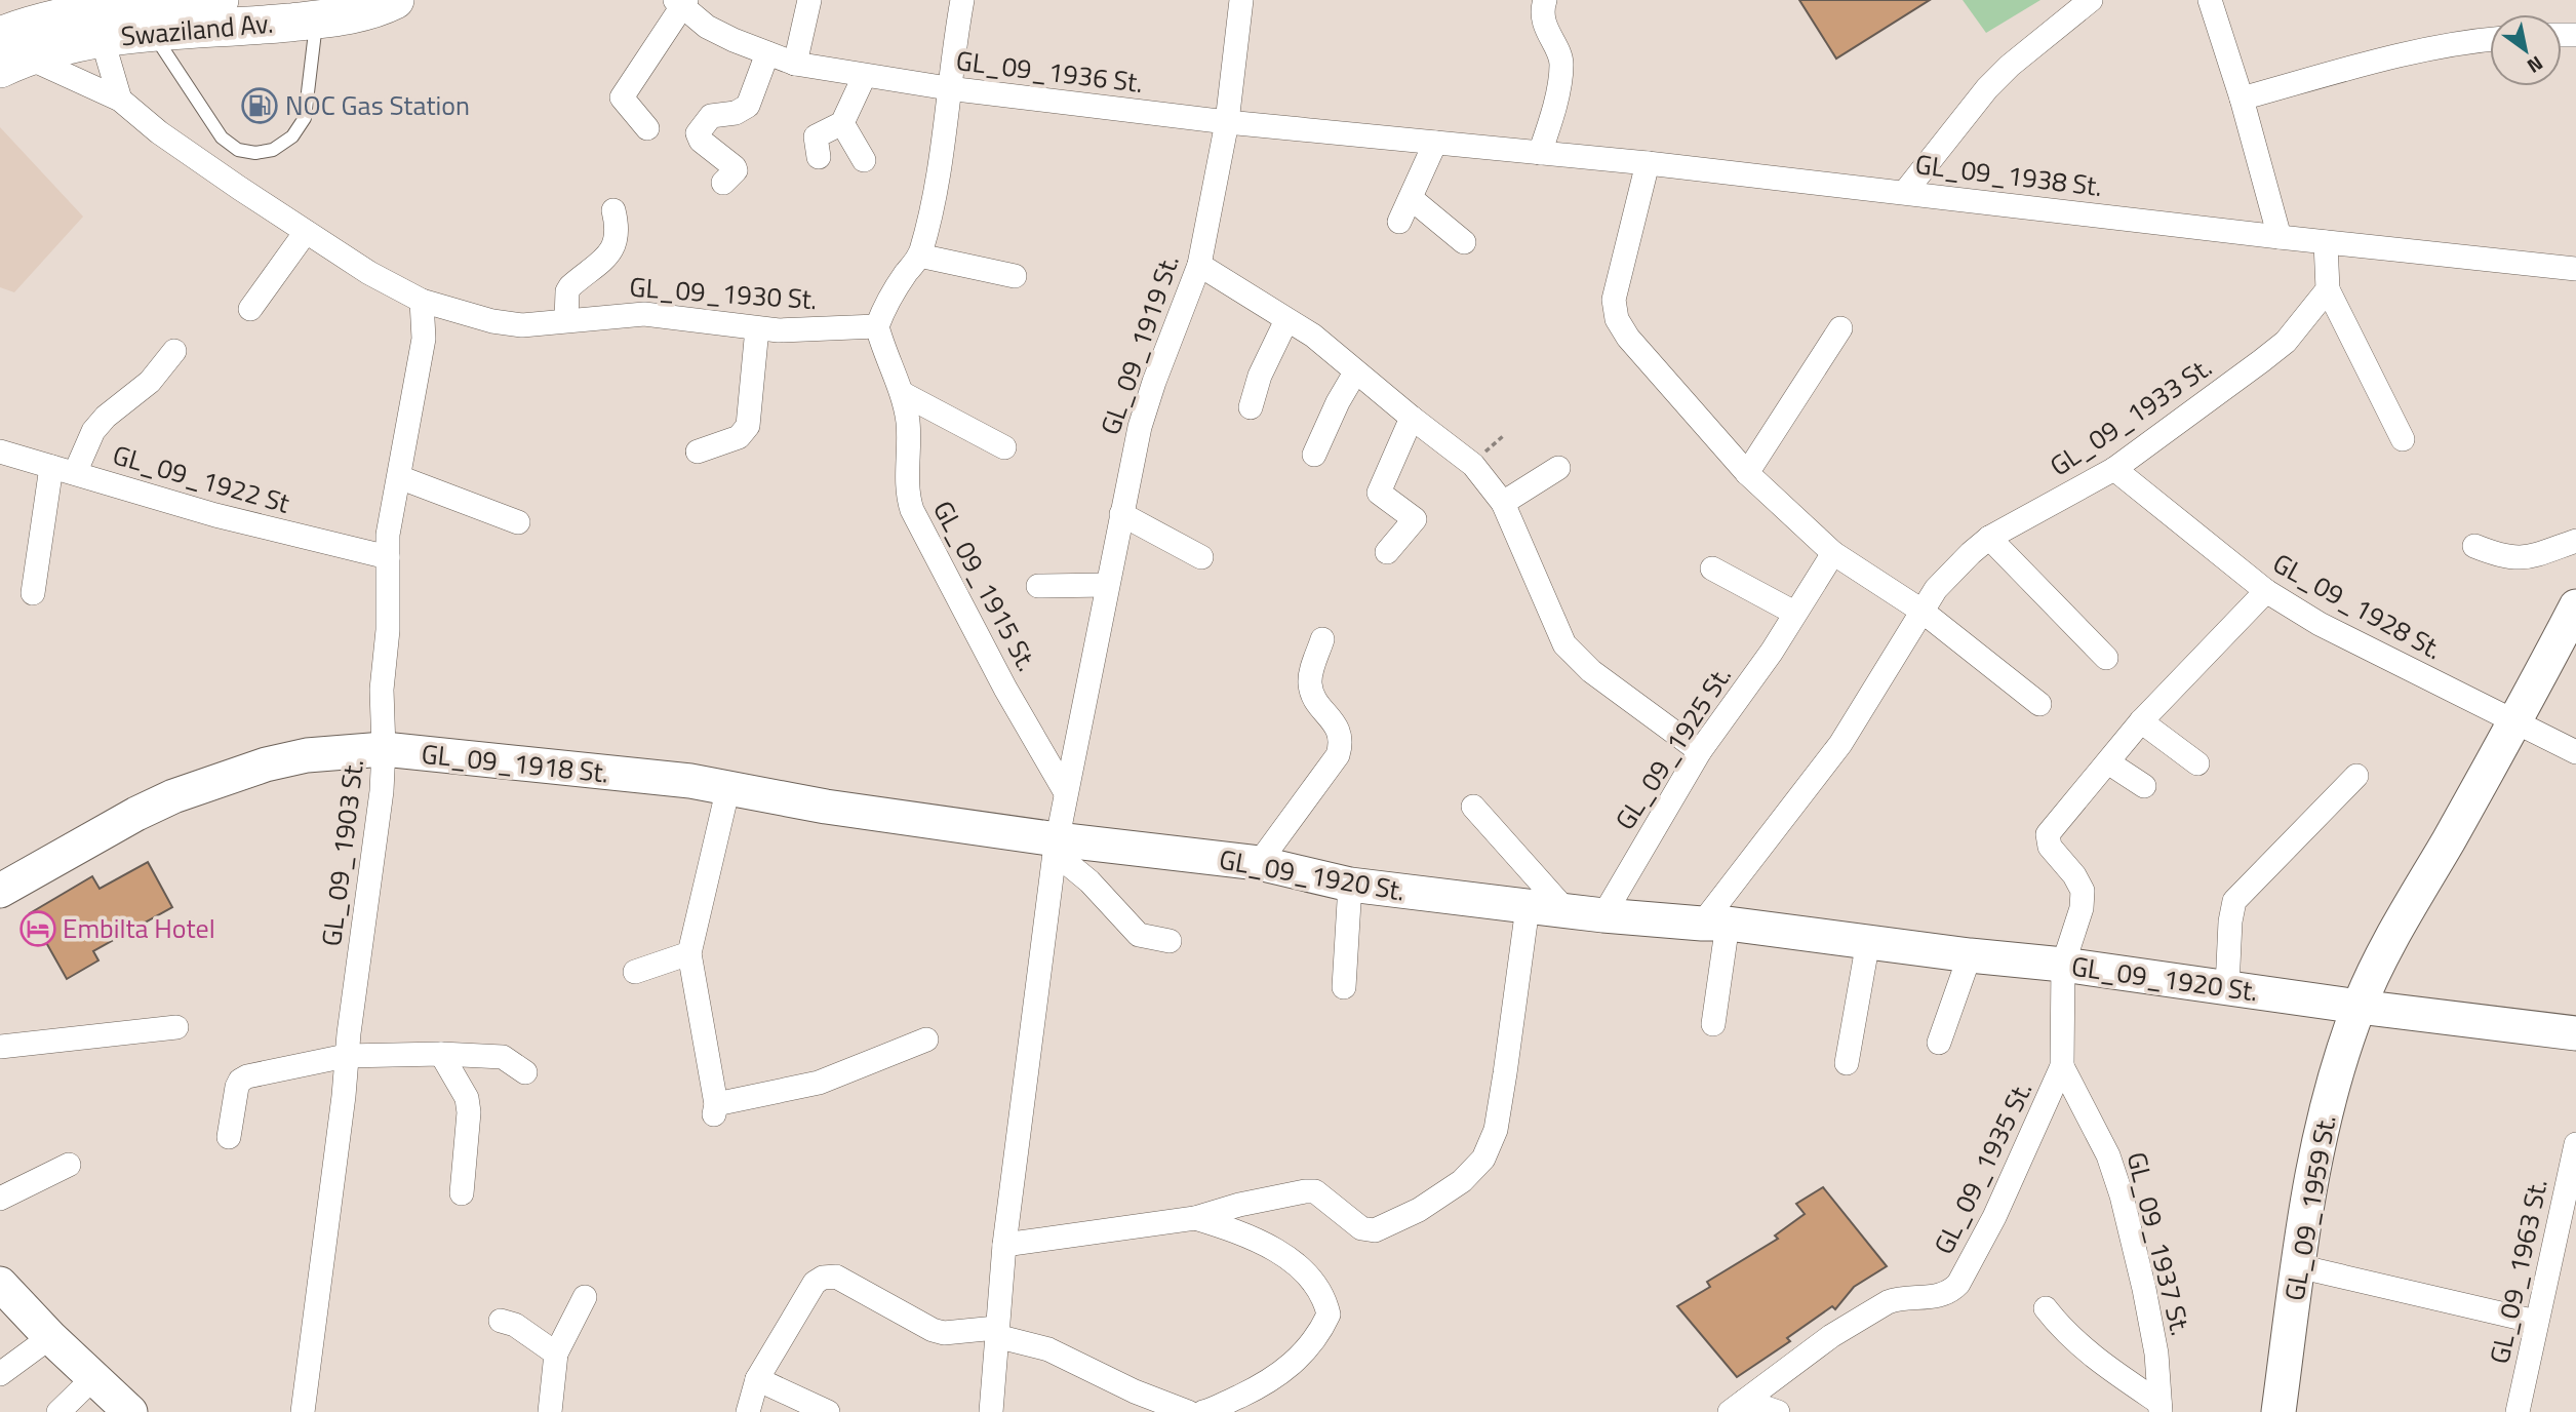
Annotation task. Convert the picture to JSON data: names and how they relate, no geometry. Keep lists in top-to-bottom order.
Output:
{
  "streets": {
    "main road": [
      "Swaziland Av.",
      "GL_09_1918 St.",
      "GL_09_1920 St.",
      "GL_09_1959 St."
    ],
    "street": [
      "GL_09_1936 St.",
      "GL_09_1938 St.",
      "GL_09_1930 St.",
      "GL_09_1919 St.",
      "GL_09_1933 St.",
      "GL_09_1922 St",
      "GL_09_1915 St.",
      "GL_09_1928 St.",
      "GL_09_1925 St.",
      "GL_09_1903 St.",
      "GL_09_1935 St.",
      "GL_09_1937 St.",
      "GL_09_1963 St."
    ]
  },
  "crossings": [
    ["Swaziland Av.", "GL_09_1930 St."],
    ["GL_09_1936 St.", "GL_09_1938 St."],
    ["GL_09_1936 St.", "GL_09_1919 St."],
    ["GL_09_1938 St.", "GL_09_1919 St."],
    ["GL_09_1930 St.", "GL_09_1915 St."],
    ["GL_09_1930 St.", "GL_09_1903 St."],
    ["GL_09_1919 St.", "GL_09_1915 St."],
    ["GL_09_1919 St.", "GL_09_1918 St."],
    ["GL_09_1919 St.", "GL_09_1920 St."],
    ["GL_09_1933 St.", "GL_09_1928 St."],
    ["GL_09_1933 St.", "GL_09_1920 St."],
    ["GL_09_1922 St", "GL_09_1903 St."],
    ["GL_09_1928 St.", "GL_09_1959 St."],
    ["GL_09_1925 St.", "GL_09_1920 St."],
    ["GL_09_1918 St.", "GL_09_1903 St."],
    ["GL_09_1918 St.", "GL_09_1920 St."],
    ["GL_09_1920 St.", "GL_09_1959 St."],
    ["GL_09_1935 St.", "GL_09_1937 St."]
  ],
  "places": {
    "fuel station": ["NOC Gas Station"],
    "hotel": ["Embilta Hotel"]
  },
  "north": "bottom right"
}
